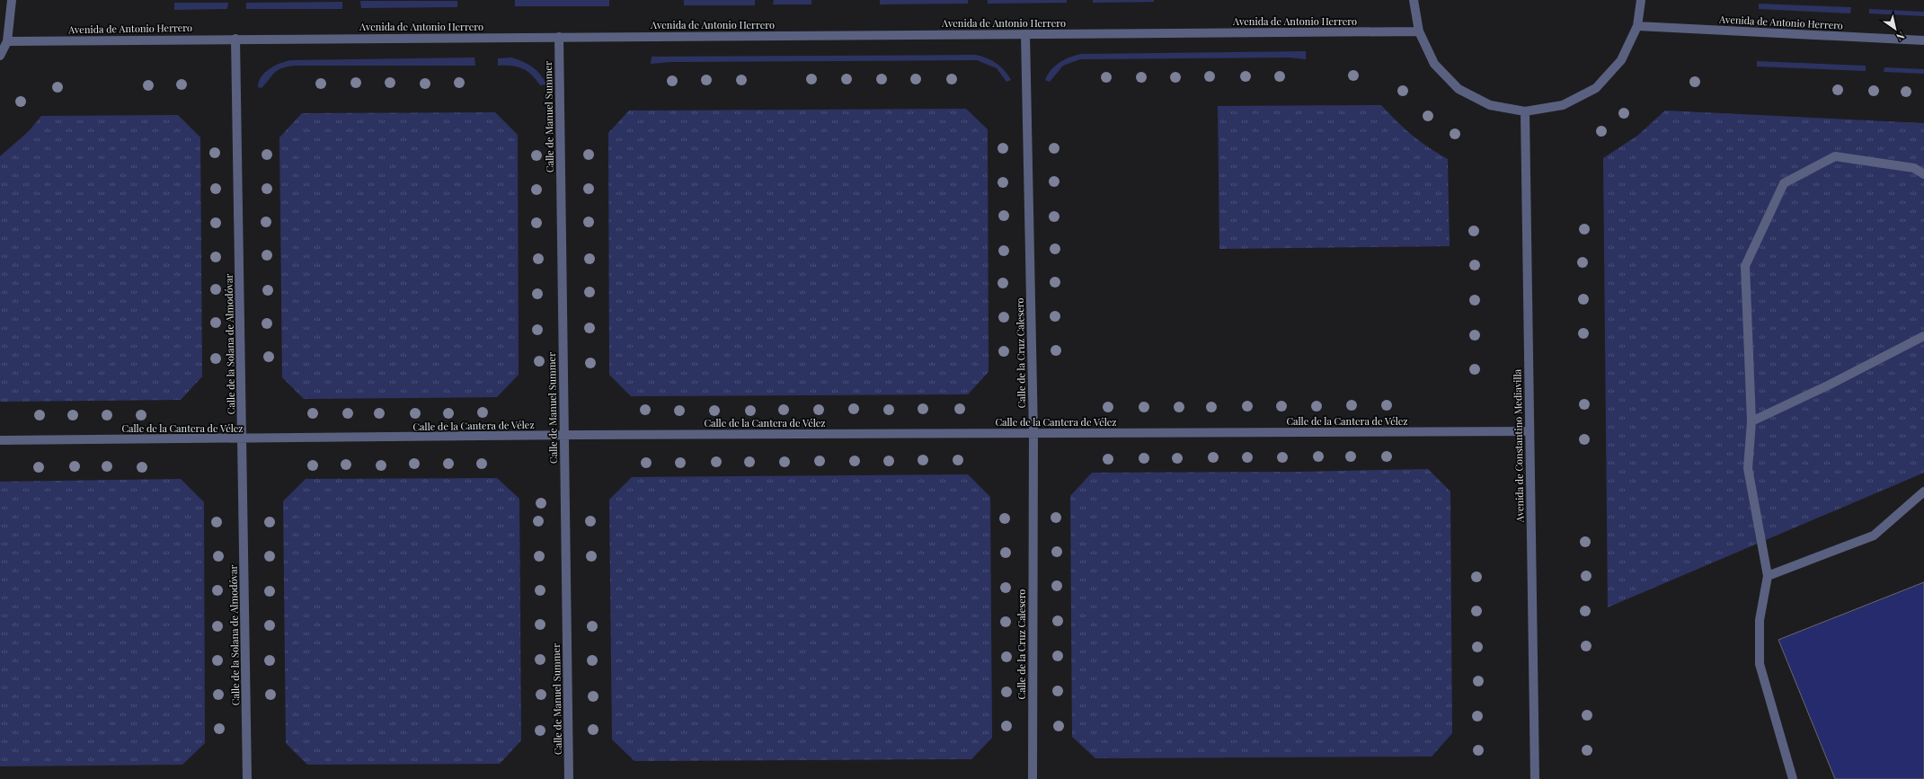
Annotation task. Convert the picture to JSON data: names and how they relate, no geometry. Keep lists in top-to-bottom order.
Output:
{
  "streets": {
    "street": [
      "Avenida de Antonio Herrero",
      "Calle de Manuel Summer",
      "Calle de la Solana de Almodóvar",
      "Calle de la Cruz Calesero",
      "Calle de la Cantera de Vélez",
      "Avenida de Constantino Mediavilla"
    ]
  },
  "crossings": [
    ["Avenida de Antonio Herrero", "Calle de Manuel Summer"],
    ["Avenida de Antonio Herrero", "Calle de la Solana de Almodóvar"],
    ["Avenida de Antonio Herrero", "Calle de la Cruz Calesero"],
    ["Calle de Manuel Summer", "Calle de la Cantera de Vélez"],
    ["Calle de la Solana de Almodóvar", "Calle de la Cantera de Vélez"],
    ["Calle de la Cruz Calesero", "Calle de la Cantera de Vélez"],
    ["Calle de la Cantera de Vélez", "Avenida de Constantino Mediavilla"]
  ],
  "north": "bottom right"
}
